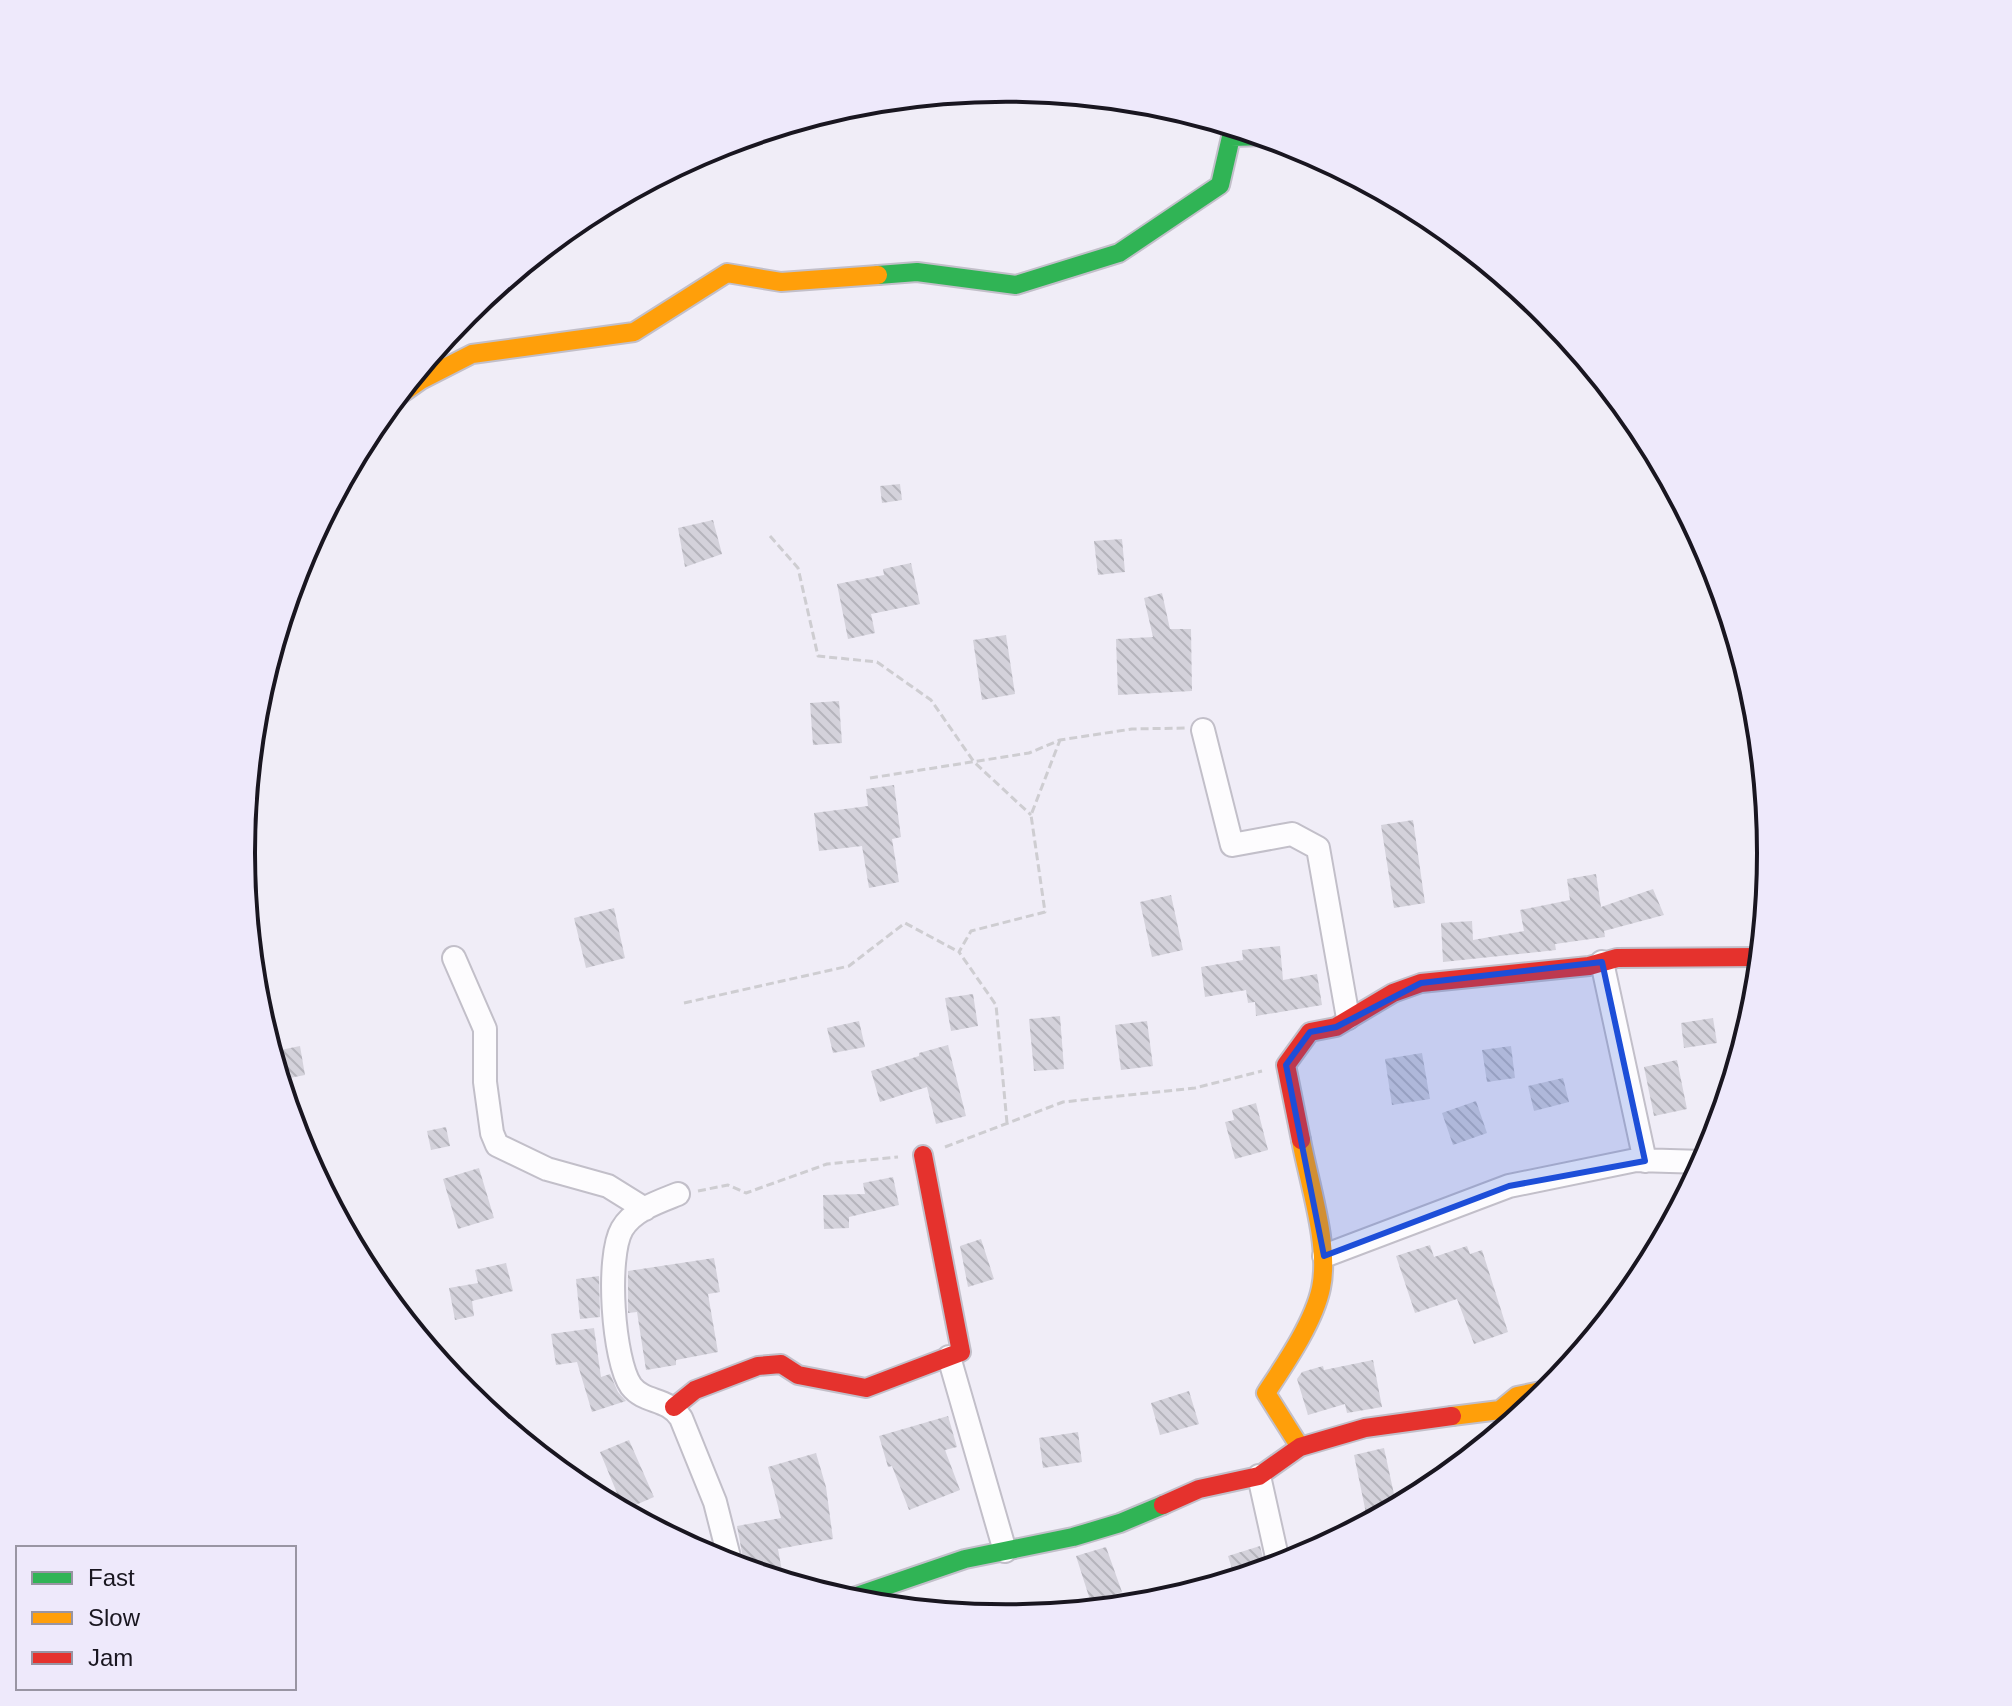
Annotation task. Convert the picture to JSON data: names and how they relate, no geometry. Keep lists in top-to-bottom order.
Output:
{
  "legend": ["Fast", "Slow", "Jam"]
}
